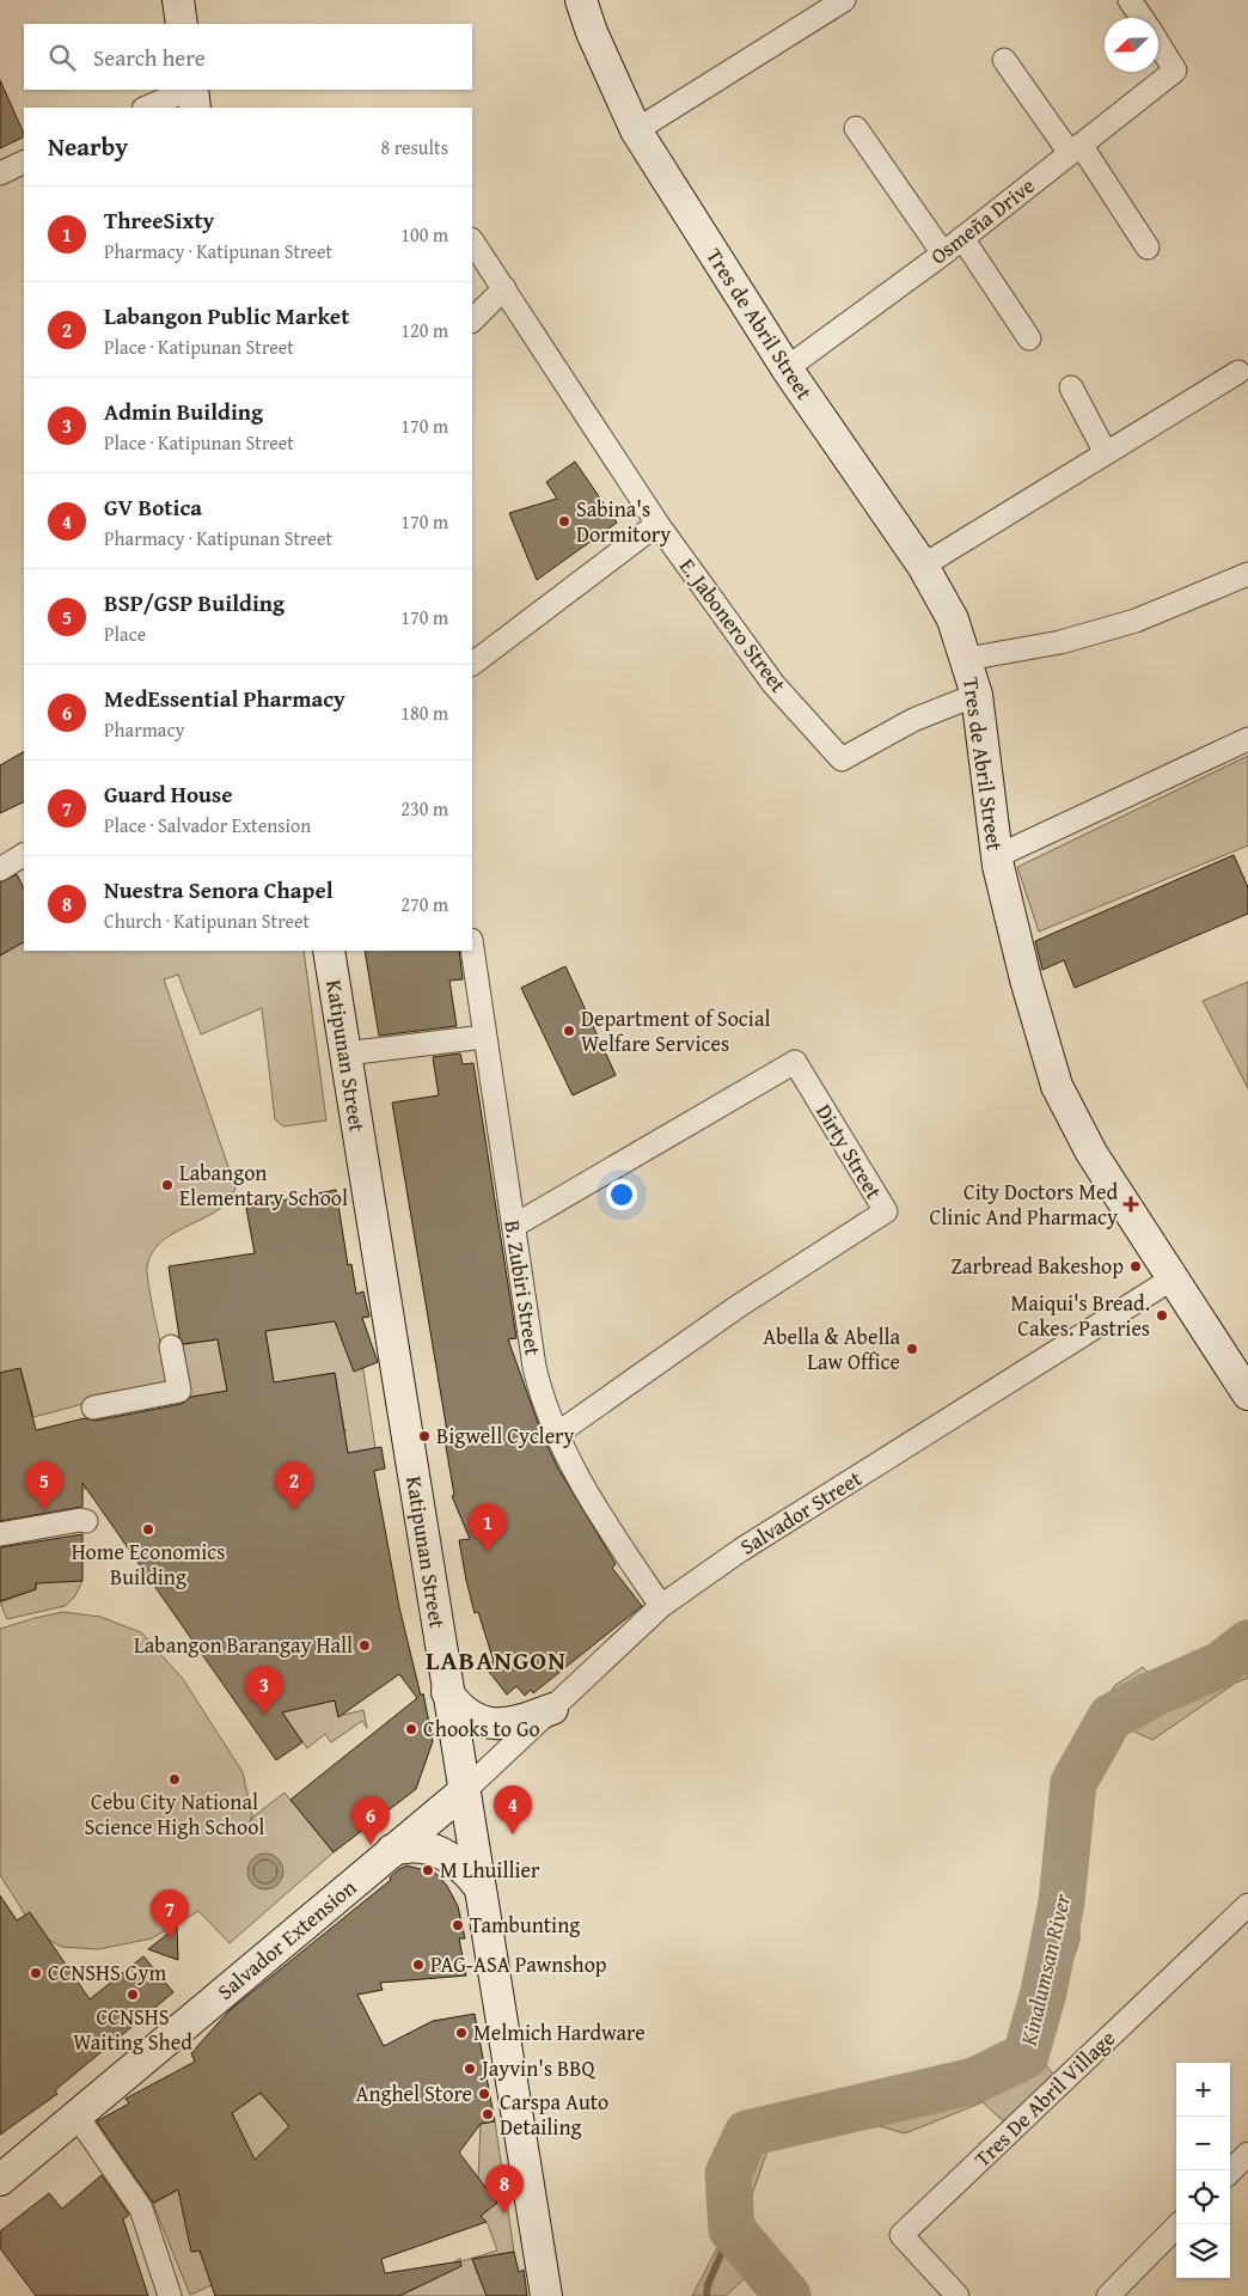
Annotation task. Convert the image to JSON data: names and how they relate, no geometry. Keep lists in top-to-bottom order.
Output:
{
  "streets": {
    "main road": ["Tres de Abril Street", "Katipunan Street", "Salvador Extension"],
    "street": [
      "Osmeña Drive",
      "E. Jabonero Street",
      "Dirty Street",
      "B. Zubiri Street",
      "Salvador Street",
      "Tres De Abril Village"
    ]
  },
  "crossings": [
    ["Osmeña Drive", "Tres de Abril Street"],
    ["Tres de Abril Street", "E. Jabonero Street"],
    ["Tres de Abril Street", "Salvador Street"],
    ["Katipunan Street", "Salvador Street"],
    ["Katipunan Street", "Salvador Extension"],
    ["Dirty Street", "B. Zubiri Street"],
    ["B. Zubiri Street", "Salvador Street"],
    ["Salvador Street", "Salvador Extension"]
  ],
  "districts": ["LABANGON"],
  "water": ["Kinalumsan River"],
  "places": {
    "other": [
      "Sabina's Dormitory",
      "Department of Social Welfare Services",
      "Labangon Elementary School",
      "Zarbread Bakeshop",
      "Maiqui's Bread. Cakes. Pastries",
      "Abella & Abella Law Office",
      "Bigwell Cyclery",
      "Home Economics Building",
      "Labangon Barangay Hall",
      "Chooks to Go",
      "Cebu City National Science High School",
      "M Lhuillier",
      "Tambunting",
      "PAG-ASA Pawnshop",
      "CCNSHS Gym",
      "CCNSHS Waiting Shed",
      "Melmich Hardware",
      "Jayvin's BBQ",
      "Anghel Store",
      "Carspa Auto Detailing"
    ],
    "health": ["City Doctors Med Clinic And Pharmacy"]
  },
  "north": "bottom left",
  "page": {
    "search": "Search here",
    "heading": ["Nearby", "8 results"],
    "list": [
      {
        "mark": "1",
        "name": "ThreeSixty",
        "note": "Pharmacy · Katipunan Street",
        "value": "100 m"
      },
      {
        "mark": "2",
        "name": "Labangon Public Market",
        "note": "Place · Katipunan Street",
        "value": "120 m"
      },
      {
        "mark": "3",
        "name": "Admin Building",
        "note": "Place · Katipunan Street",
        "value": "170 m"
      },
      {
        "mark": "4",
        "name": "GV Botica",
        "note": "Pharmacy · Katipunan Street",
        "value": "170 m"
      },
      {
        "mark": "5",
        "name": "BSP/GSP Building",
        "note": "Place",
        "value": "170 m"
      },
      {
        "mark": "6",
        "name": "MedEssential Pharmacy",
        "note": "Pharmacy",
        "value": "180 m"
      },
      {
        "mark": "7",
        "name": "Guard House",
        "note": "Place · Salvador Extension",
        "value": "230 m"
      },
      {
        "mark": "8",
        "name": "Nuestra Senora Chapel",
        "note": "Church · Katipunan Street",
        "value": "270 m"
      }
    ],
    "pins": [
      "2",
      "5",
      "1",
      "3",
      "4",
      "6",
      "7",
      "8"
    ],
    "map_buttons": ["+", "−"]
  }
}
